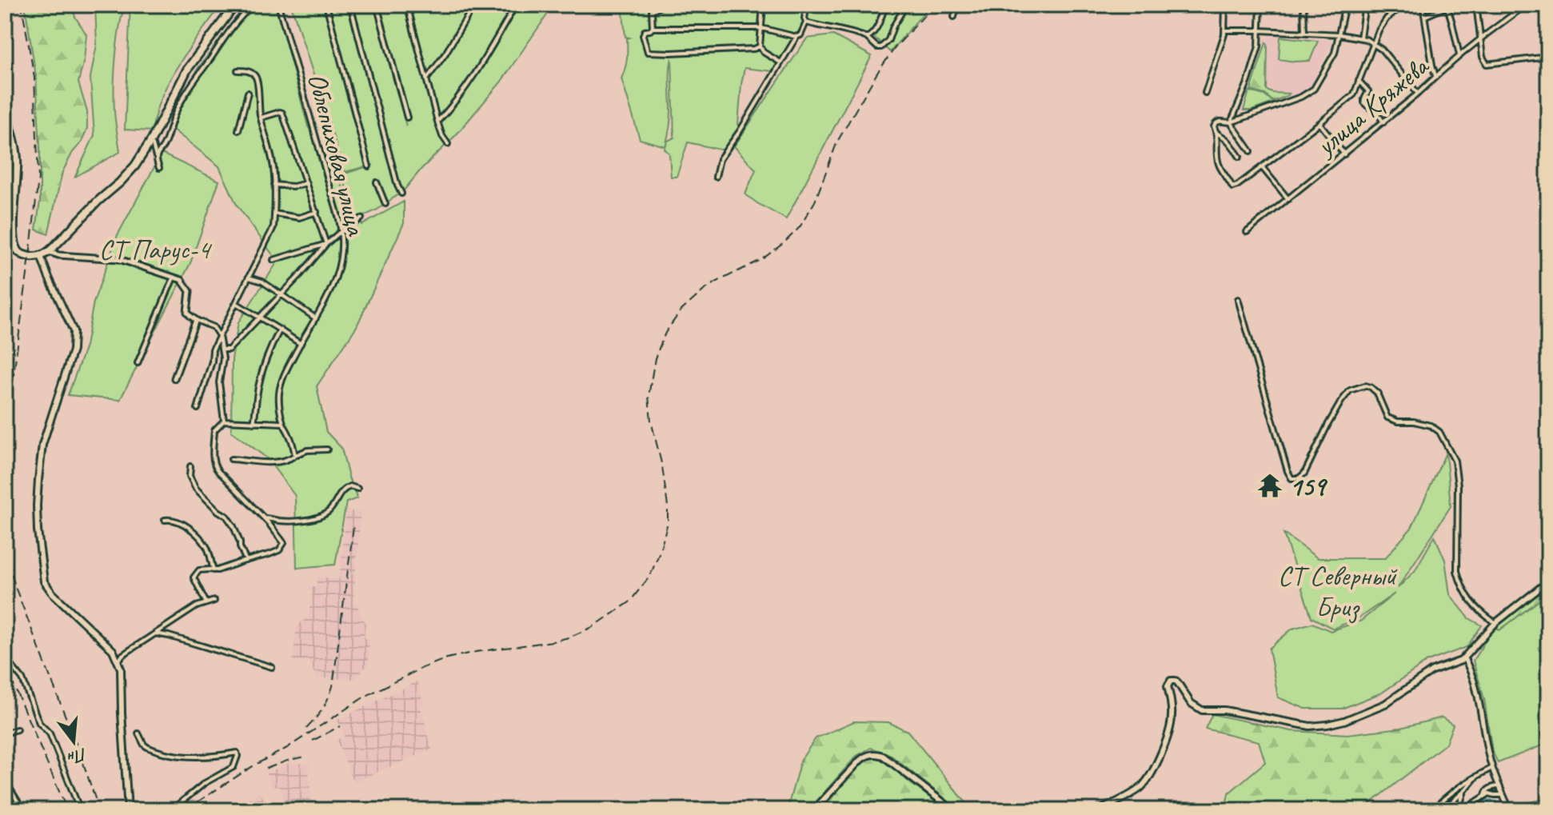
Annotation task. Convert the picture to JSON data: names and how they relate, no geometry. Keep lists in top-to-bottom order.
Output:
{
  "streets": {
    "street": ["улица Кряжева", "Облепиховая улица"]
  },
  "parks": ["СТ Парус-4", "СТ Северный Бриз"],
  "places": {
    "temple": ["159"]
  },
  "north": "bottom"
}
